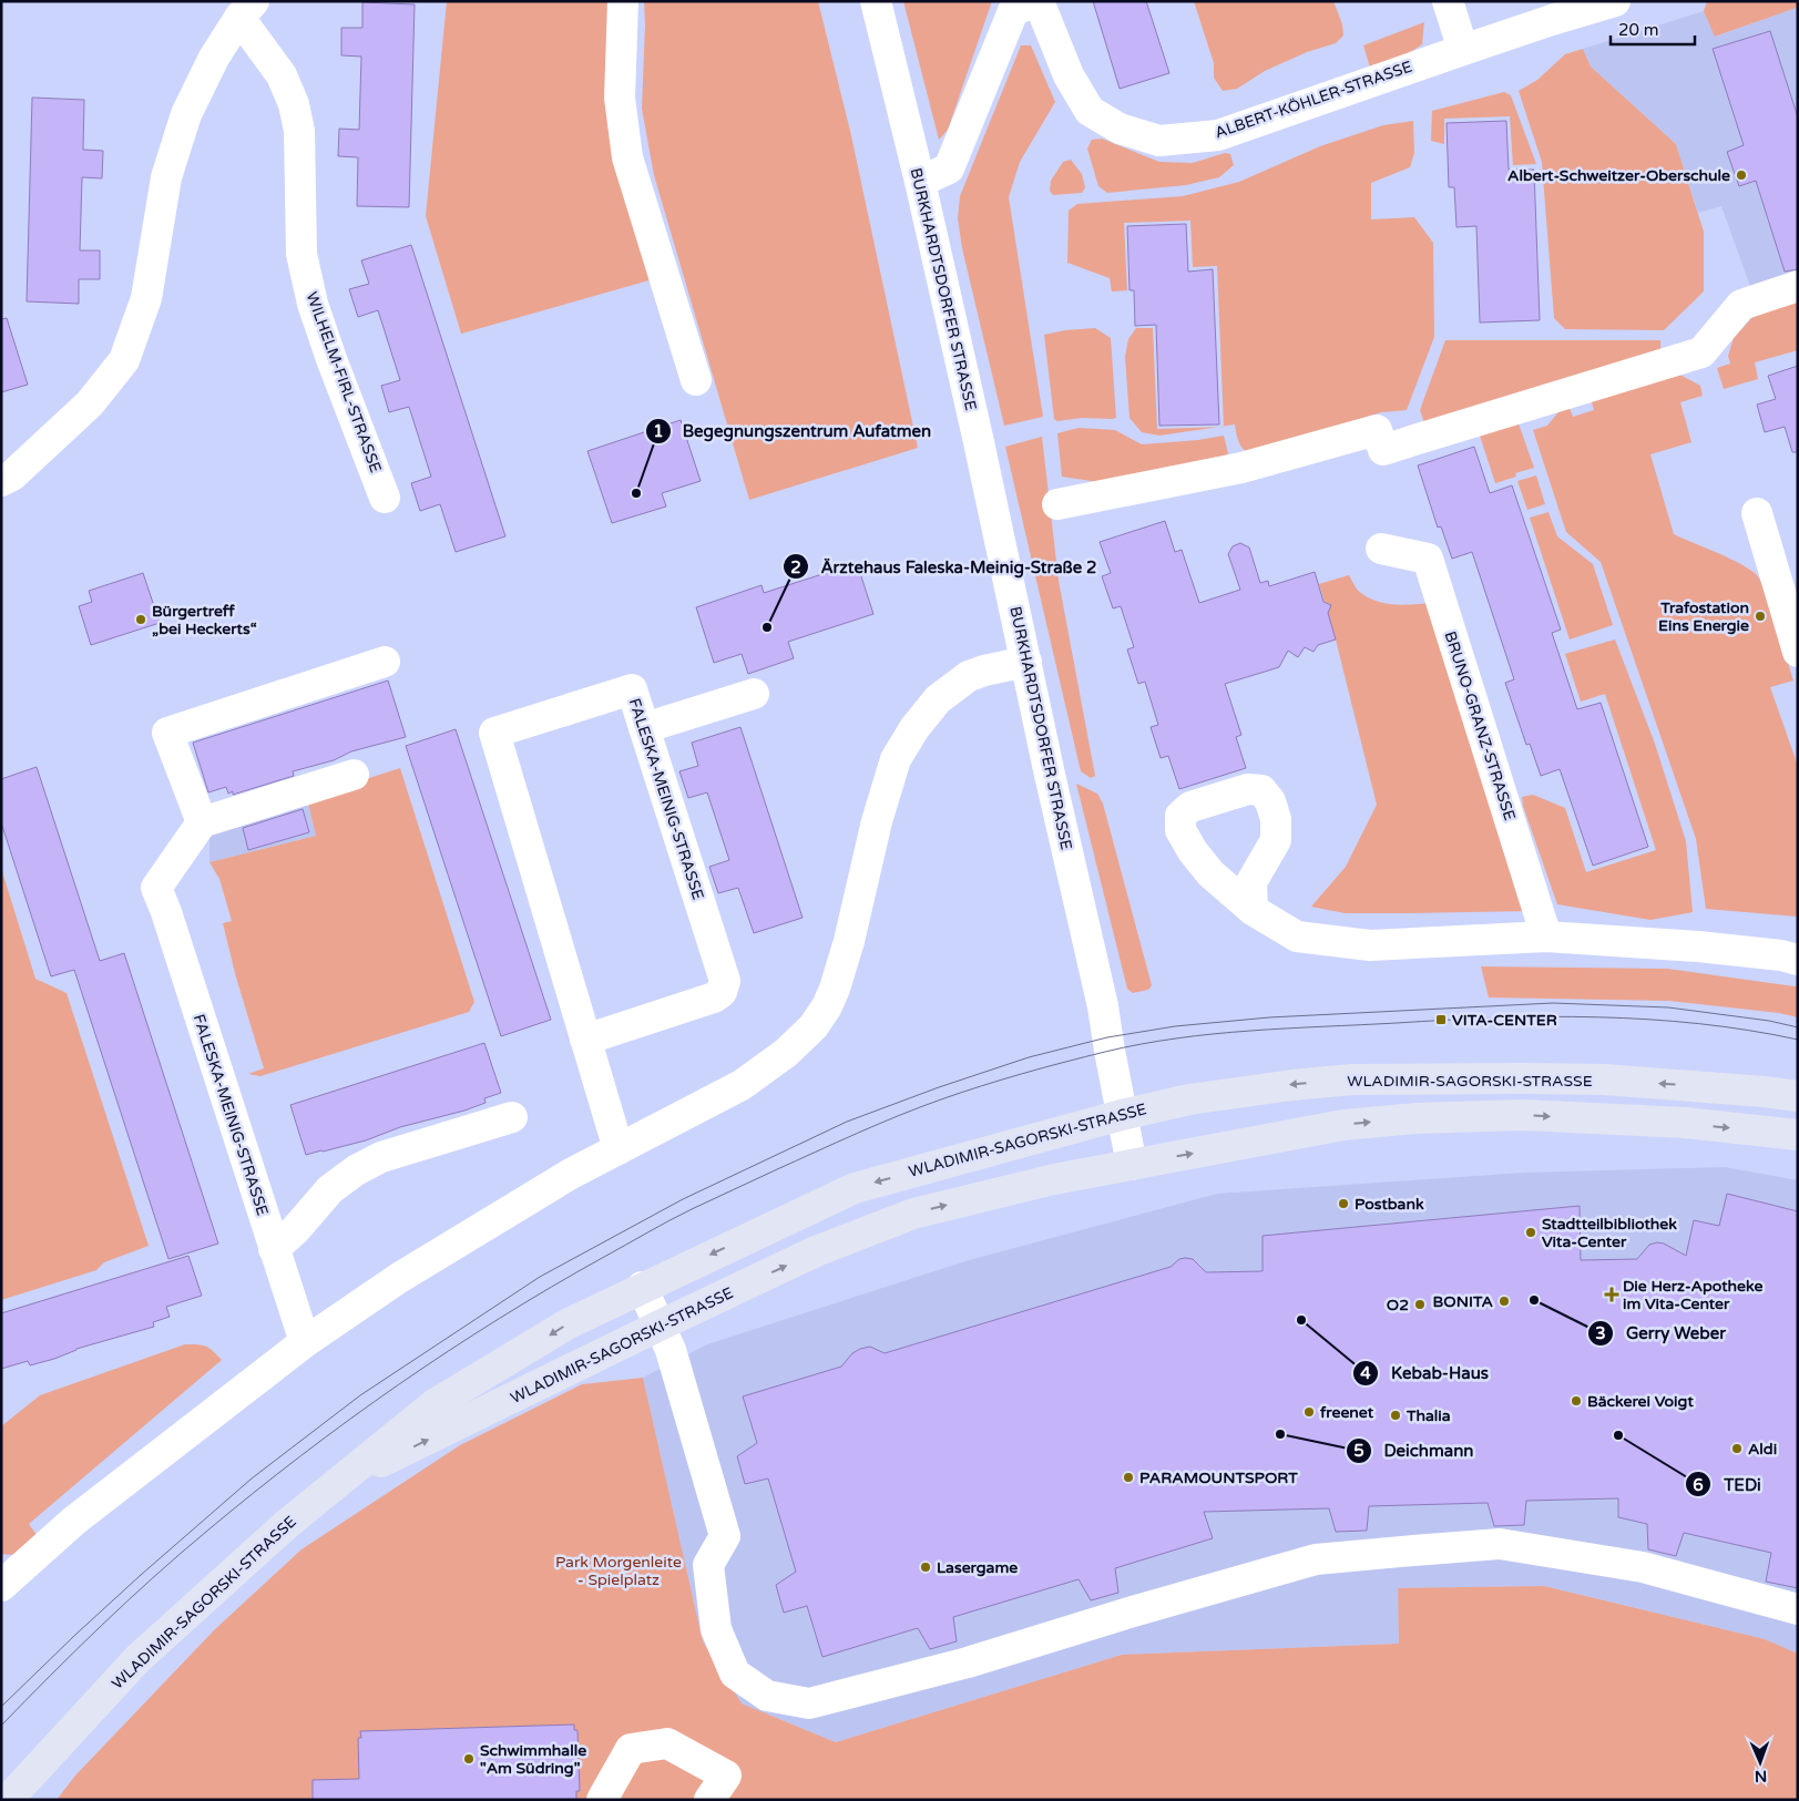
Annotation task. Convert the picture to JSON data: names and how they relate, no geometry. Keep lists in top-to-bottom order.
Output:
{
  "streets": {
    "main road": ["WLADIMIR-SAGORSKI-STRASSE"],
    "street": [
      "ALBERT-KÖHLER-STRASSE",
      "BURKHARDTSDORFER STRASSE",
      "WILHELM-FIRL-STRASSE",
      "BRUNO-GRANZ-STRASSE",
      "FALESKA-MEINIG-STRASSE"
    ]
  },
  "crossings": [
    ["ALBERT-KÖHLER-STRASSE", "BURKHARDTSDORFER STRASSE"],
    ["BURKHARDTSDORFER STRASSE", "WLADIMIR-SAGORSKI-STRASSE"]
  ],
  "parks": ["Park Morgenleite - Spielplatz"],
  "places": {
    "other": [
      "Albert-Schweitzer-Oberschule",
      "Begegnungszentrum Aufatmen",
      "Trafostation Eins Energie",
      "Bürgertreff „bei Heckerts“",
      "Ärztehaus Faleska-Meinig-Straße 2",
      "Postbank",
      "Stadtteilbibliothek Vita-Center",
      "Gerry Weber",
      "BONITA",
      "O2",
      "Kebab-Haus",
      "Bäckerei Voigt",
      "freenet",
      "Thalia",
      "Deichmann",
      "TEDi",
      "Aldi",
      "PARAMOUNTSPORT",
      "Lasergame",
      "Schwimmhalle \"Am Südring\""
    ],
    "transit": ["VITA-CENTER"],
    "health": ["Die Herz-Apotheke im Vita-Center"]
  },
  "scale_bar": "20 m",
  "north": "bottom"
}
